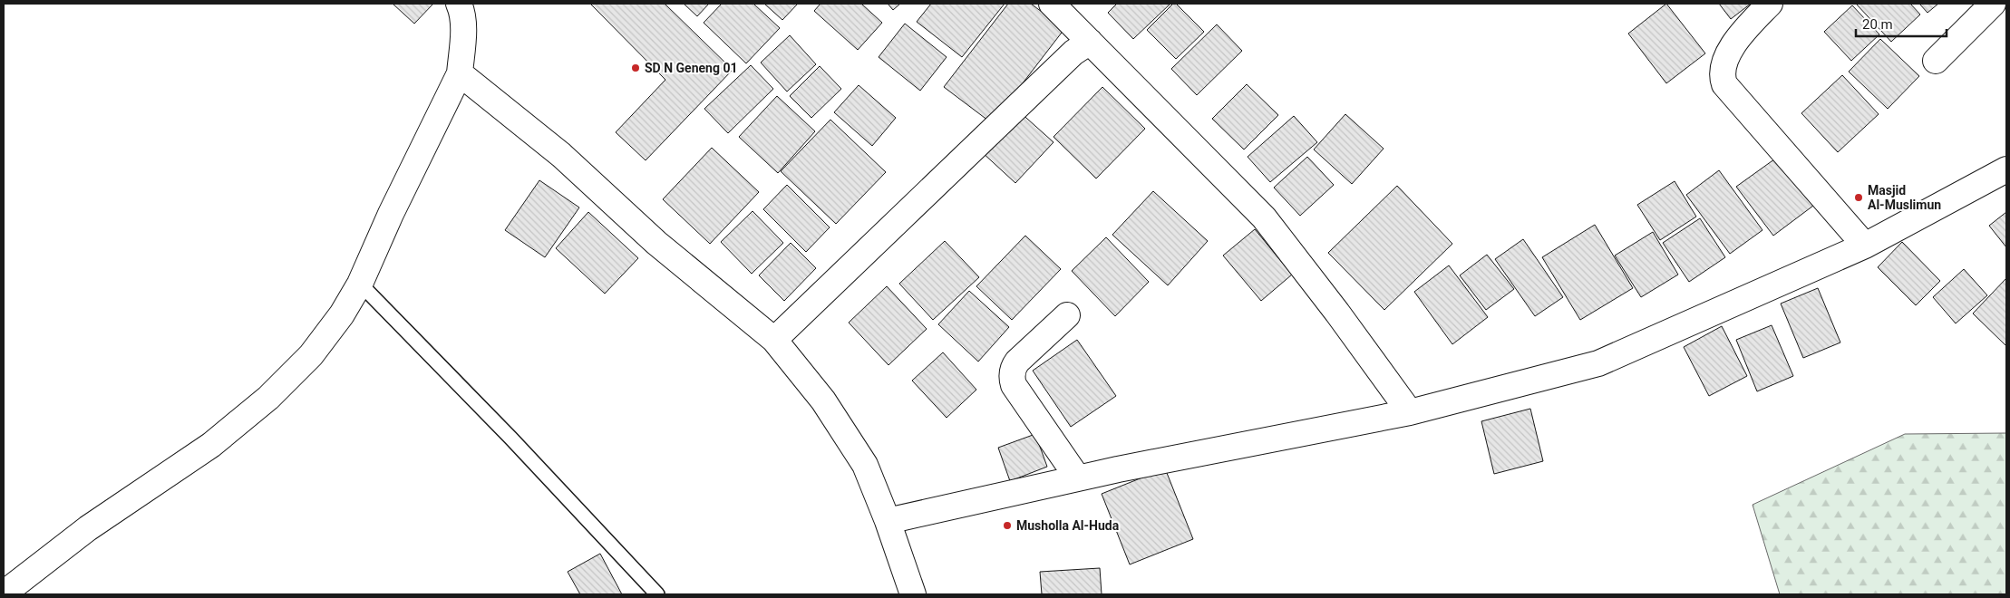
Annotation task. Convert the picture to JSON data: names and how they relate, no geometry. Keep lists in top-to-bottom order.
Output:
{
  "places": ["SD N Geneng 01", "Masjid Al-Muslimun", "Musholla Al-Huda"],
  "scale_bar": "20 m"
}
